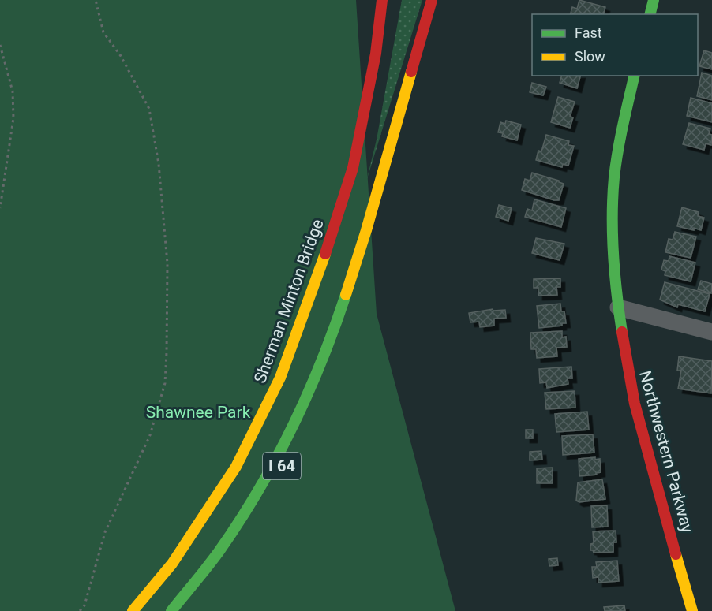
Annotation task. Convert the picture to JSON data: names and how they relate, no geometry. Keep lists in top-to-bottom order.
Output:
{
  "streets": {
    "main road": ["Sherman Minton Bridge", "Northwestern Parkway", "I 64"]
  },
  "crossings": [
    ["Sherman Minton Bridge", "I 64"]
  ],
  "parks": ["Shawnee Park"],
  "legend": ["Fast", "Slow"]
}
